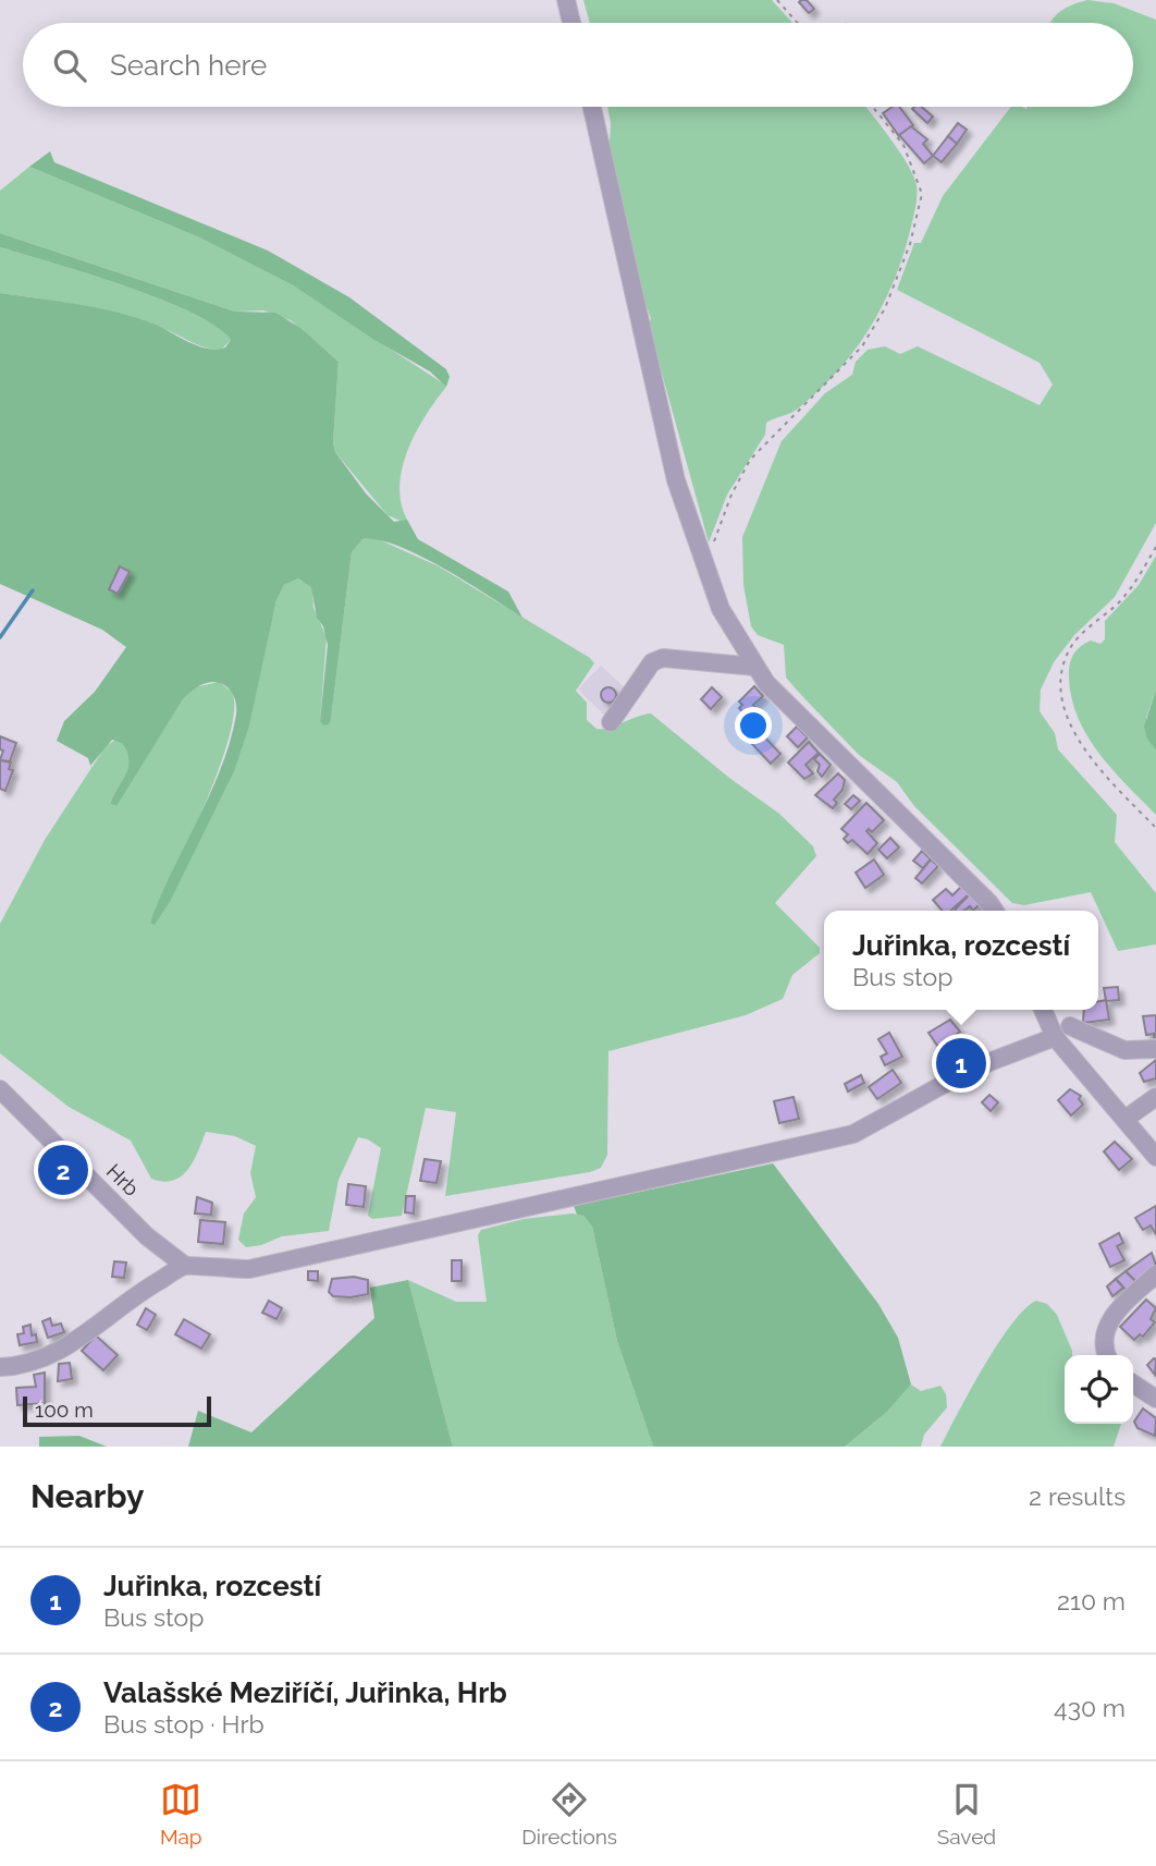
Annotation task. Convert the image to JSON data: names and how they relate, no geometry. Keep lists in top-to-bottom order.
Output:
{
  "streets": {
    "street": ["Hrb"]
  },
  "scale_bar": "100 m",
  "page": {
    "search": "Search here",
    "popup": ["Juřinka, rozcestí", "Bus stop"],
    "pins": ["1", "2"],
    "scale": "100 m",
    "heading": ["Nearby", "2 results"],
    "list": [
      {
        "mark": "1",
        "name": "Juřinka, rozcestí",
        "note": "Bus stop",
        "value": "210 m"
      },
      {
        "mark": "2",
        "name": "Valašské Meziříčí, Juřinka, Hrb",
        "note": "Bus stop · Hrb",
        "value": "430 m"
      }
    ],
    "nav": ["Map", "Directions", "Saved"]
  }
}
